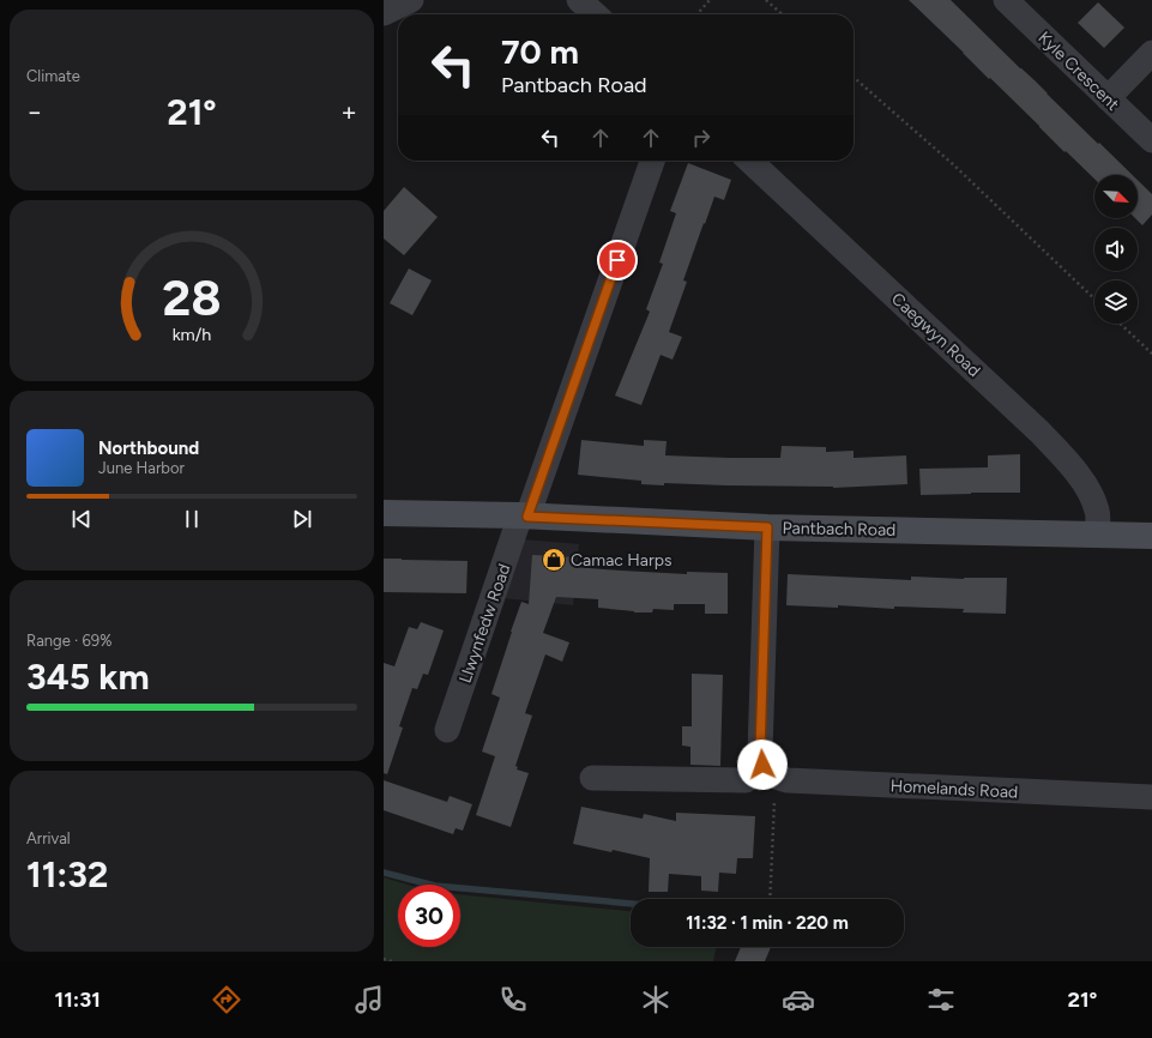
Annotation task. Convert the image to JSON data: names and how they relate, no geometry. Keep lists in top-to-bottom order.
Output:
{
  "streets": {
    "street": [
      "Kyle Crescent",
      "Caegwyn Road",
      "Pantbach Road",
      "Llwynfedw Road",
      "Homelands Road"
    ]
  },
  "crossings": [
    ["Caegwyn Road", "Pantbach Road"],
    ["Pantbach Road", "Llwynfedw Road"]
  ],
  "places": {
    "shop": ["Camac Harps"]
  },
  "north": "bottom right",
  "page": {
    "tile": [
      "Climate",
      ["Range · 69%", "345 km"],
      ["Arrival", "11:32"]
    ],
    "turn": ["70 m", "Pantbach Road"],
    "heat": ["−", "21°", "+"],
    "song": ["Northbound", "June Harbor"],
    "limit": "30",
    "trip": "11:32 · 1 min · 220 m",
    "tabs": ["11:31", "21°"],
    "gauge": ["28", "km/h"]
  }
}
